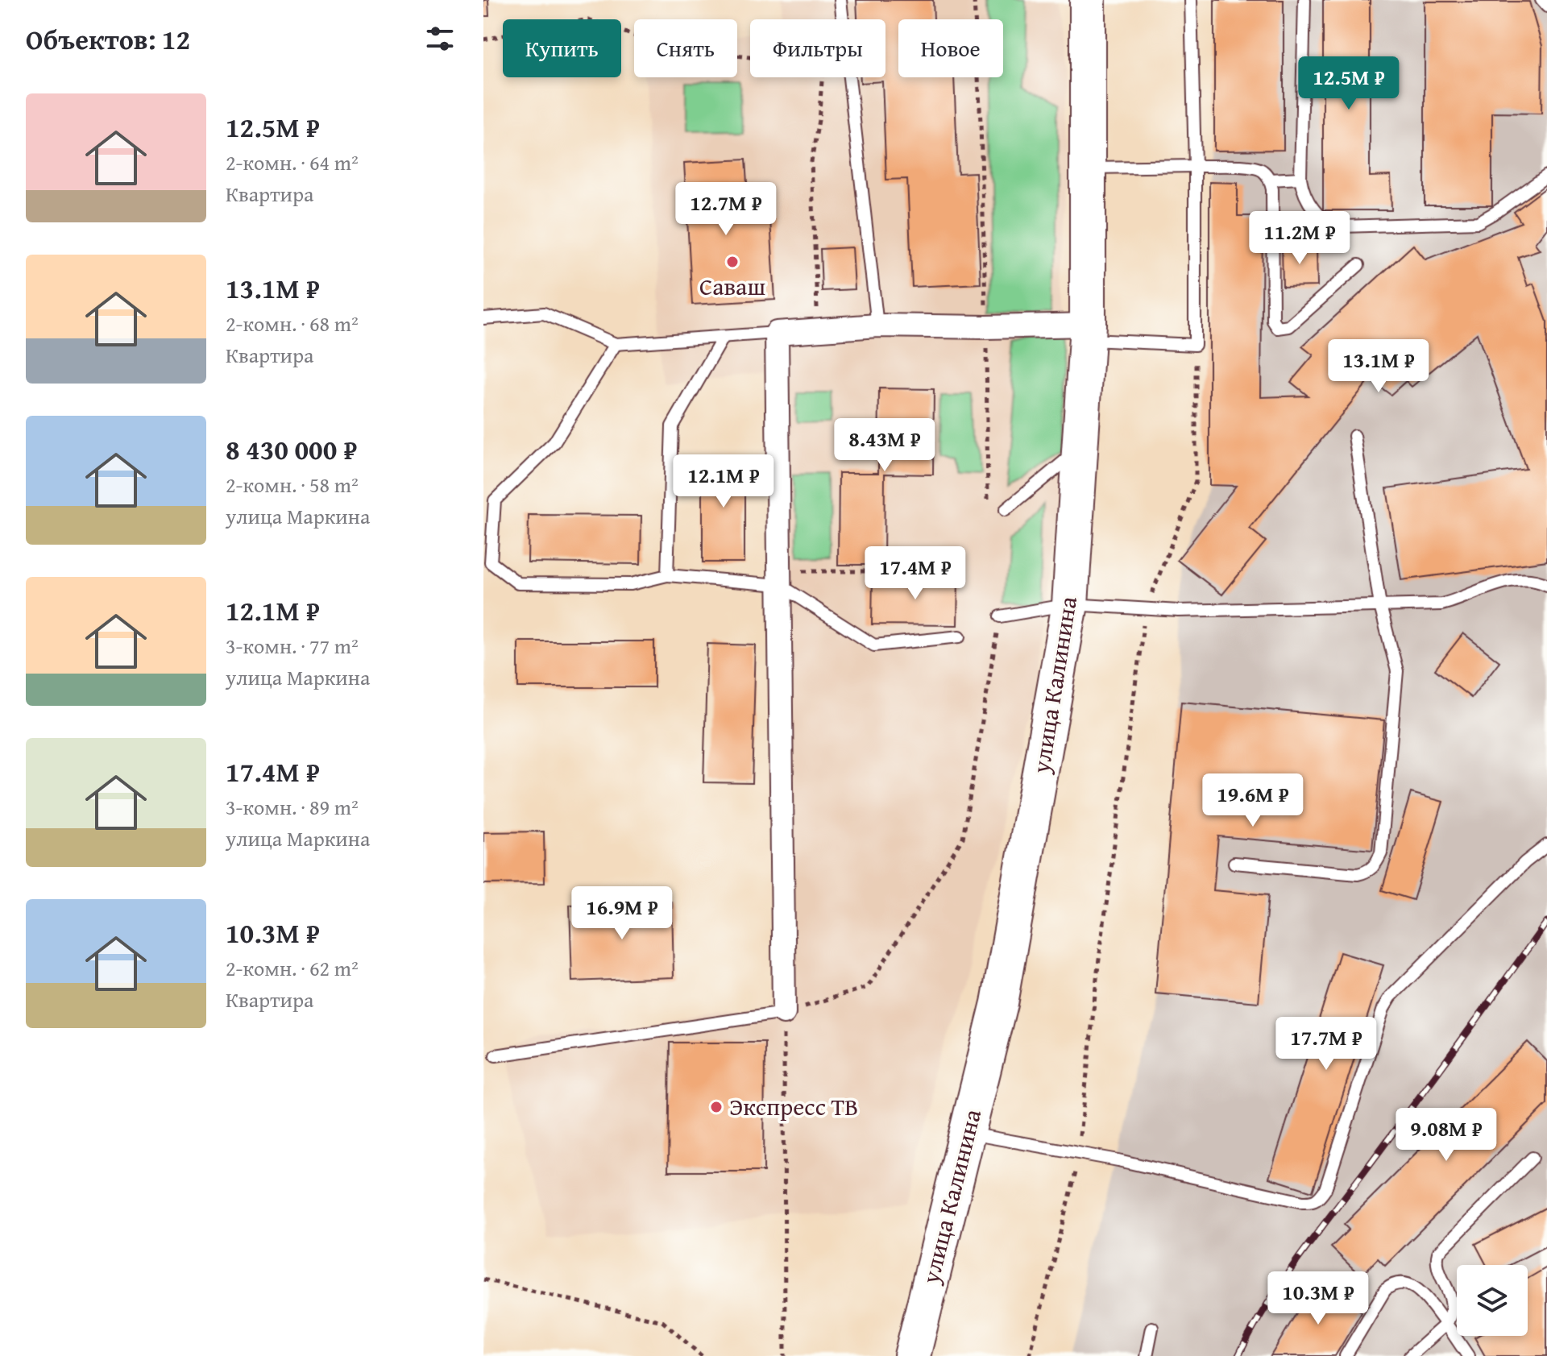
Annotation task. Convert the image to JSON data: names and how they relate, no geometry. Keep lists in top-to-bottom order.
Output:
{
  "streets": {
    "main road": ["улица Калинина"]
  },
  "places": ["Саваш", "Экспресс ТВ"],
  "page": {
    "heading": "Объектов: 12",
    "chip": [
      "Купить",
      "Снять",
      "Фильтры",
      "Новое"
    ],
    "price": [
      "12.5M ₽",
      "12.7M ₽",
      "11.2M ₽",
      "13.1M ₽",
      "8.43M ₽",
      "12.1M ₽",
      "17.4M ₽",
      "19.6M ₽",
      "16.9M ₽",
      "17.7M ₽",
      "9.08M ₽",
      "10.3M ₽"
    ],
    "list": [
      {
        "name": "12.5M ₽",
        "note": "2-комн. · 64 m² · Квартира"
      },
      {
        "name": "13.1M ₽",
        "note": "2-комн. · 68 m² · Квартира"
      },
      {
        "name": "8 430 000 ₽",
        "note": "2-комн. · 58 m² · улица Маркина"
      },
      {
        "name": "12.1M ₽",
        "note": "3-комн. · 77 m² · улица Маркина"
      },
      {
        "name": "17.4M ₽",
        "note": "3-комн. · 89 m² · улица Маркина"
      },
      {
        "name": "10.3M ₽",
        "note": "2-комн. · 62 m² · Квартира"
      }
    ]
  }
}
